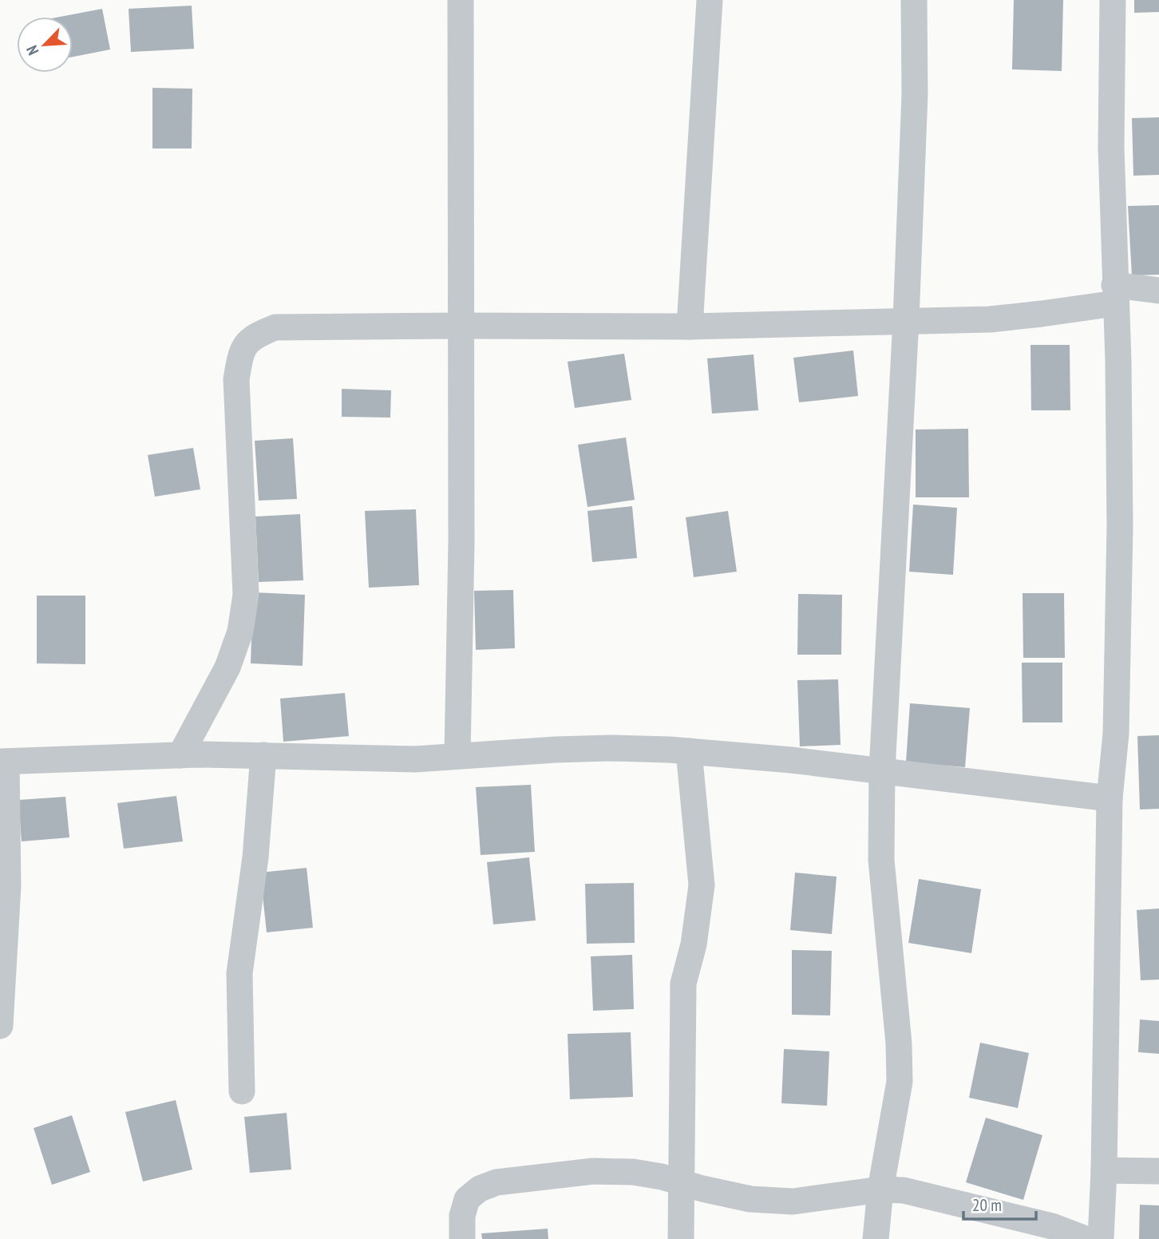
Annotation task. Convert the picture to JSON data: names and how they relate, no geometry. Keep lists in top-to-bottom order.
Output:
{
  "scale_bar": "20 m",
  "north": "bottom left"
}
